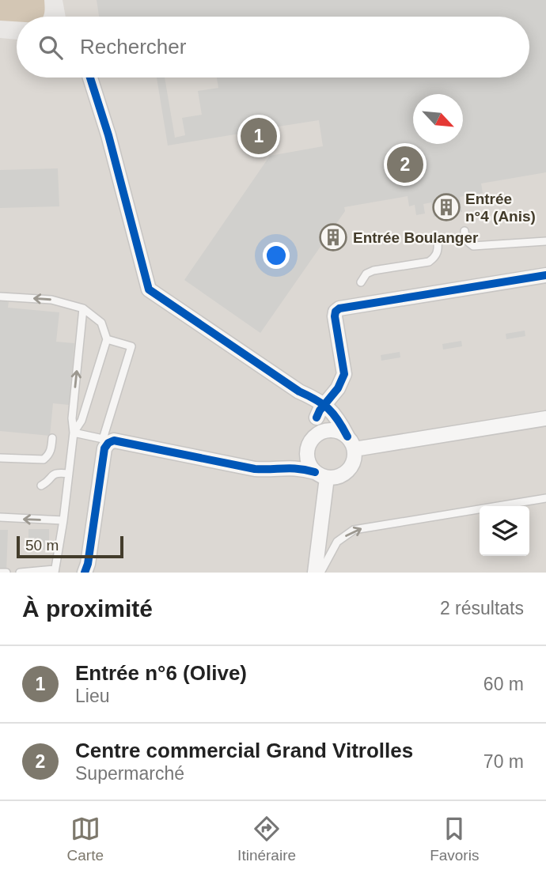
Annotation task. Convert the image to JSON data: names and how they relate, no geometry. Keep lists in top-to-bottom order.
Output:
{
  "places": {
    "building": ["Entrée n°4 (Anis)", "Entrée Boulanger"]
  },
  "scale_bar": "50 m",
  "north": "bottom right",
  "page": {
    "search": "Rechercher",
    "pins": ["1", "2"],
    "scale": "50 m",
    "heading": ["À proximité", "2 résultats"],
    "list": [
      {
        "mark": "1",
        "name": "Entrée n°6 (Olive)",
        "note": "Lieu",
        "value": "60 m"
      },
      {
        "mark": "2",
        "name": "Centre commercial Grand Vitrolles",
        "note": "Supermarché",
        "value": "70 m"
      }
    ],
    "nav": ["Carte", "Itinéraire", "Favoris"]
  }
}
